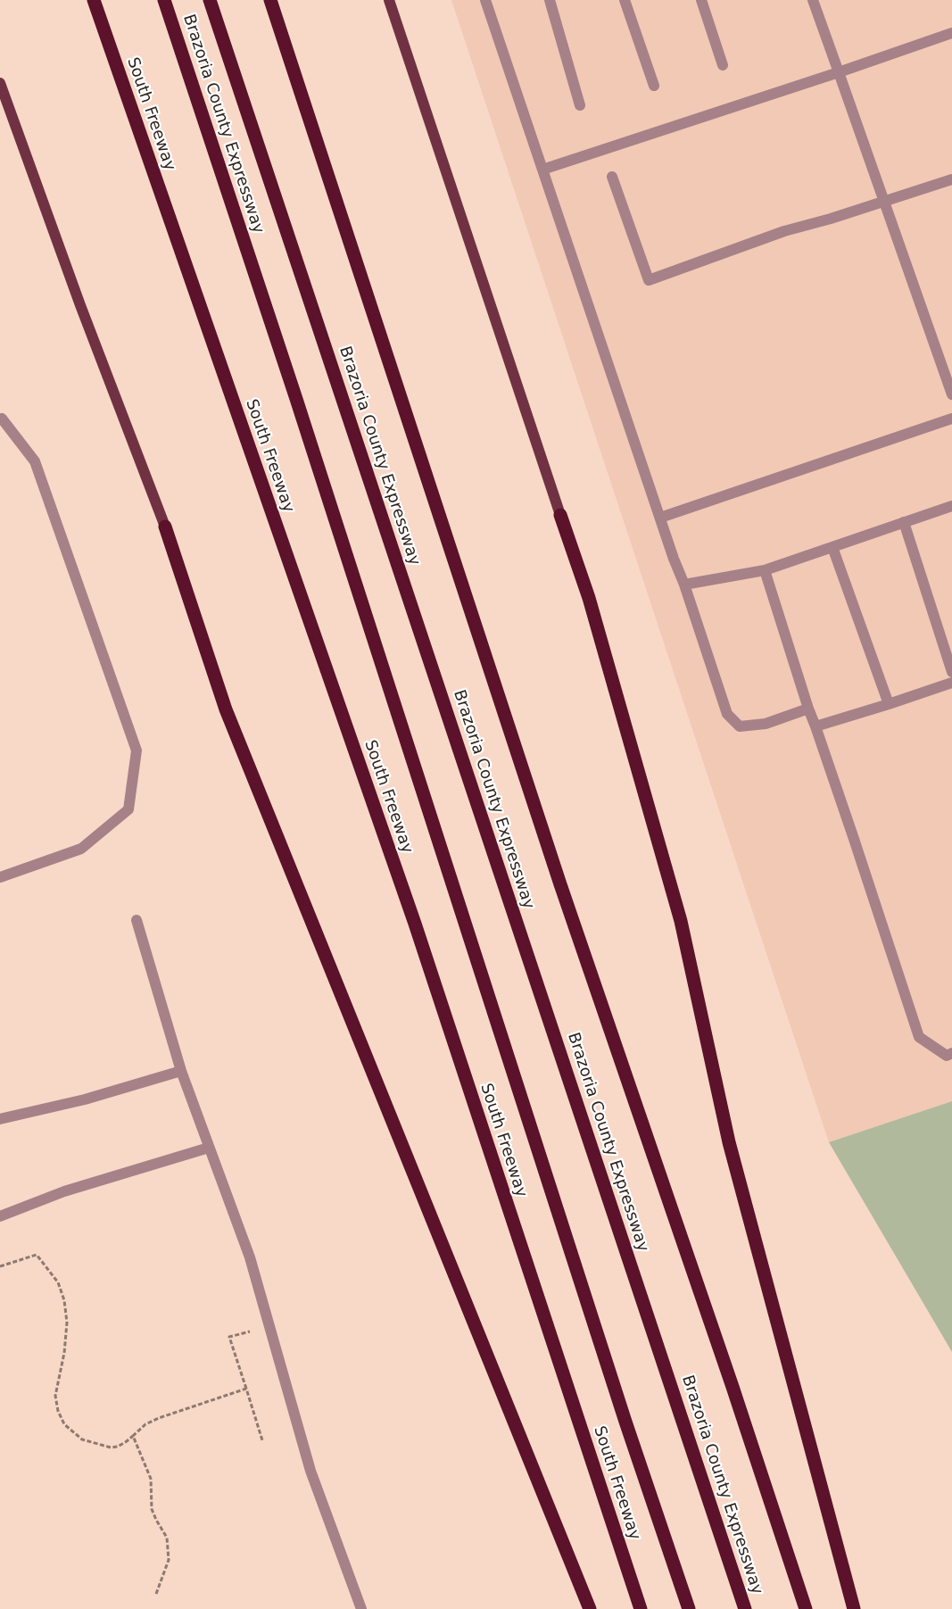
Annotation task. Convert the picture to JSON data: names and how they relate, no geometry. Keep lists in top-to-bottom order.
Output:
{
  "streets": {
    "highway": ["South Freeway", "Brazoria County Expressway"]
  }
}
